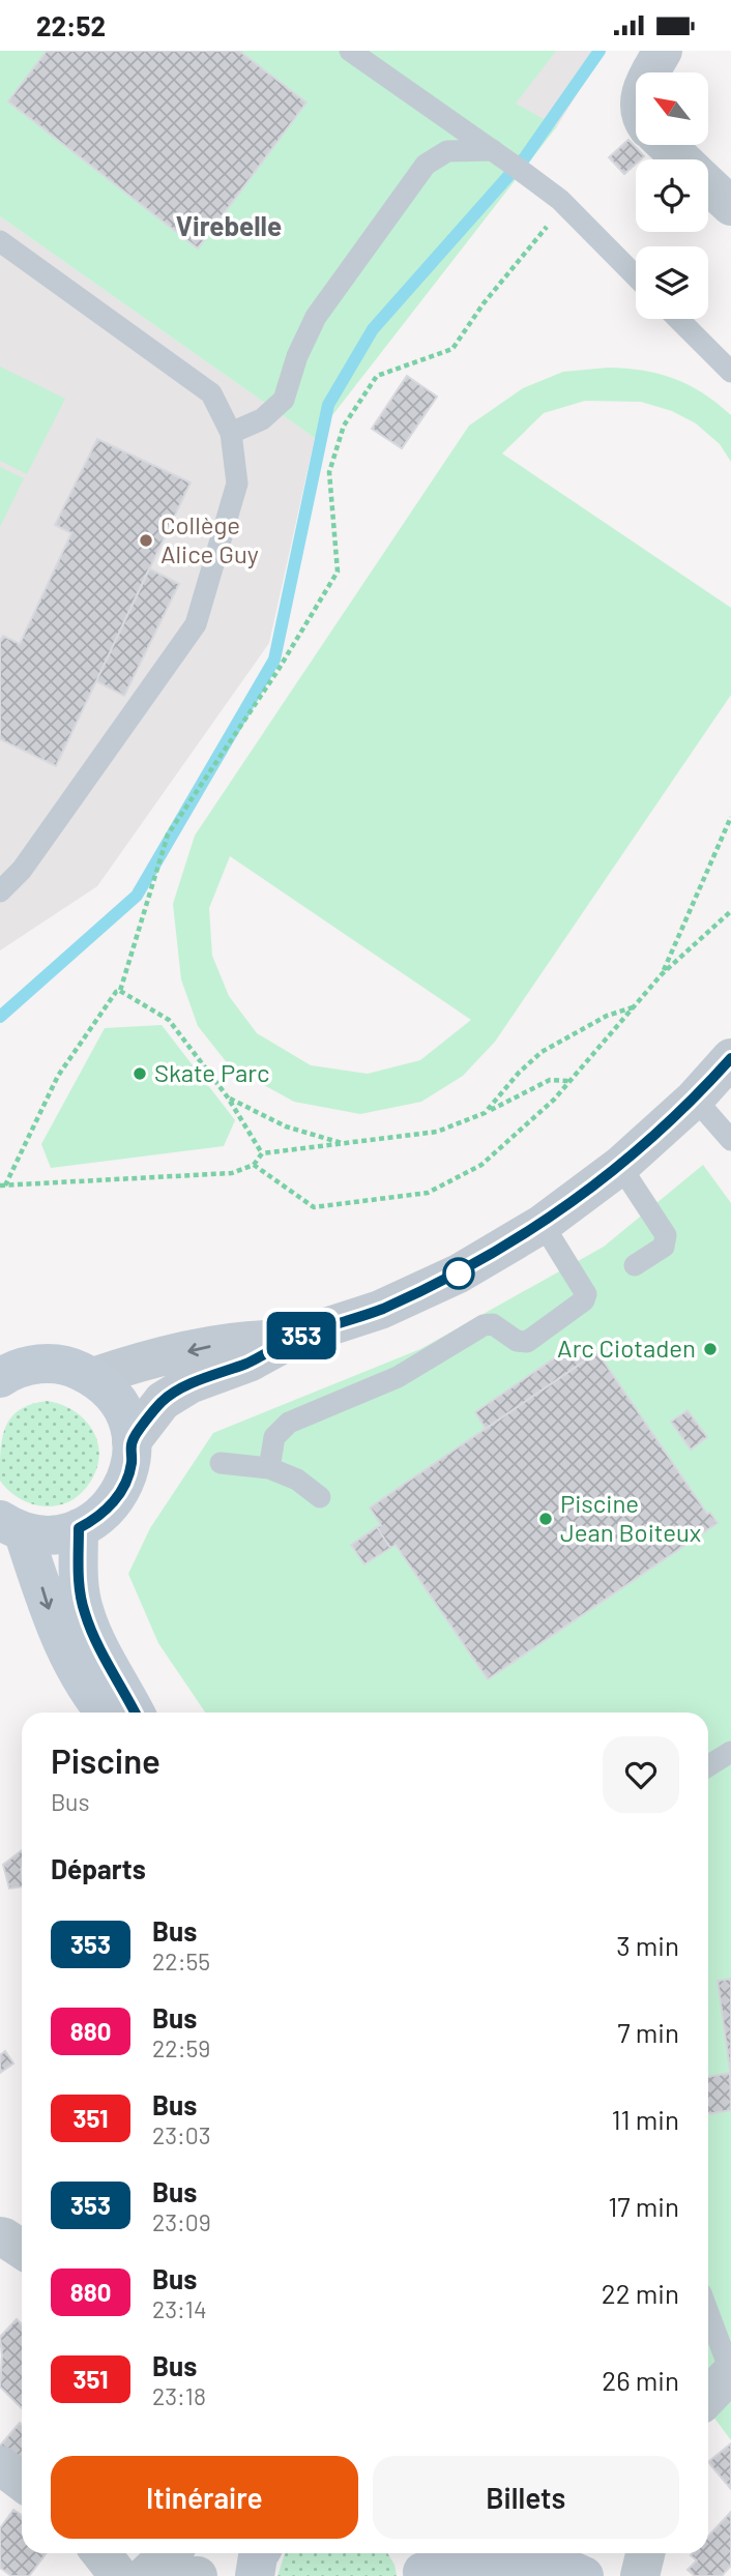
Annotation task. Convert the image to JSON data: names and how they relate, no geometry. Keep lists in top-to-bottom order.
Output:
{
  "districts": ["Virebelle"],
  "places": [
    "Collège Alice Guy",
    "Skate Parc",
    "Arc Ciotaden",
    "Piscine Jean Boiteux"
  ],
  "lines": ["bus line 353"],
  "north": "top left",
  "page": {
    "status": "22:52",
    "on_map": "353",
    "heading": [
      ["Piscine", "Bus"],
      "Départs"
    ],
    "list": [
      {
        "mark": "353",
        "name": "Bus",
        "note": "22:55",
        "value": "3 min"
      },
      {
        "mark": "880",
        "name": "Bus",
        "note": "22:59",
        "value": "7 min"
      },
      {
        "mark": "351",
        "name": "Bus",
        "note": "23:03",
        "value": "11 min"
      },
      {
        "mark": "353",
        "name": "Bus",
        "note": "23:09",
        "value": "17 min"
      },
      {
        "mark": "880",
        "name": "Bus",
        "note": "23:14",
        "value": "22 min"
      },
      {
        "mark": "351",
        "name": "Bus",
        "note": "23:18",
        "value": "26 min"
      }
    ],
    "buttons": ["Itinéraire", "Billets"]
  }
}
